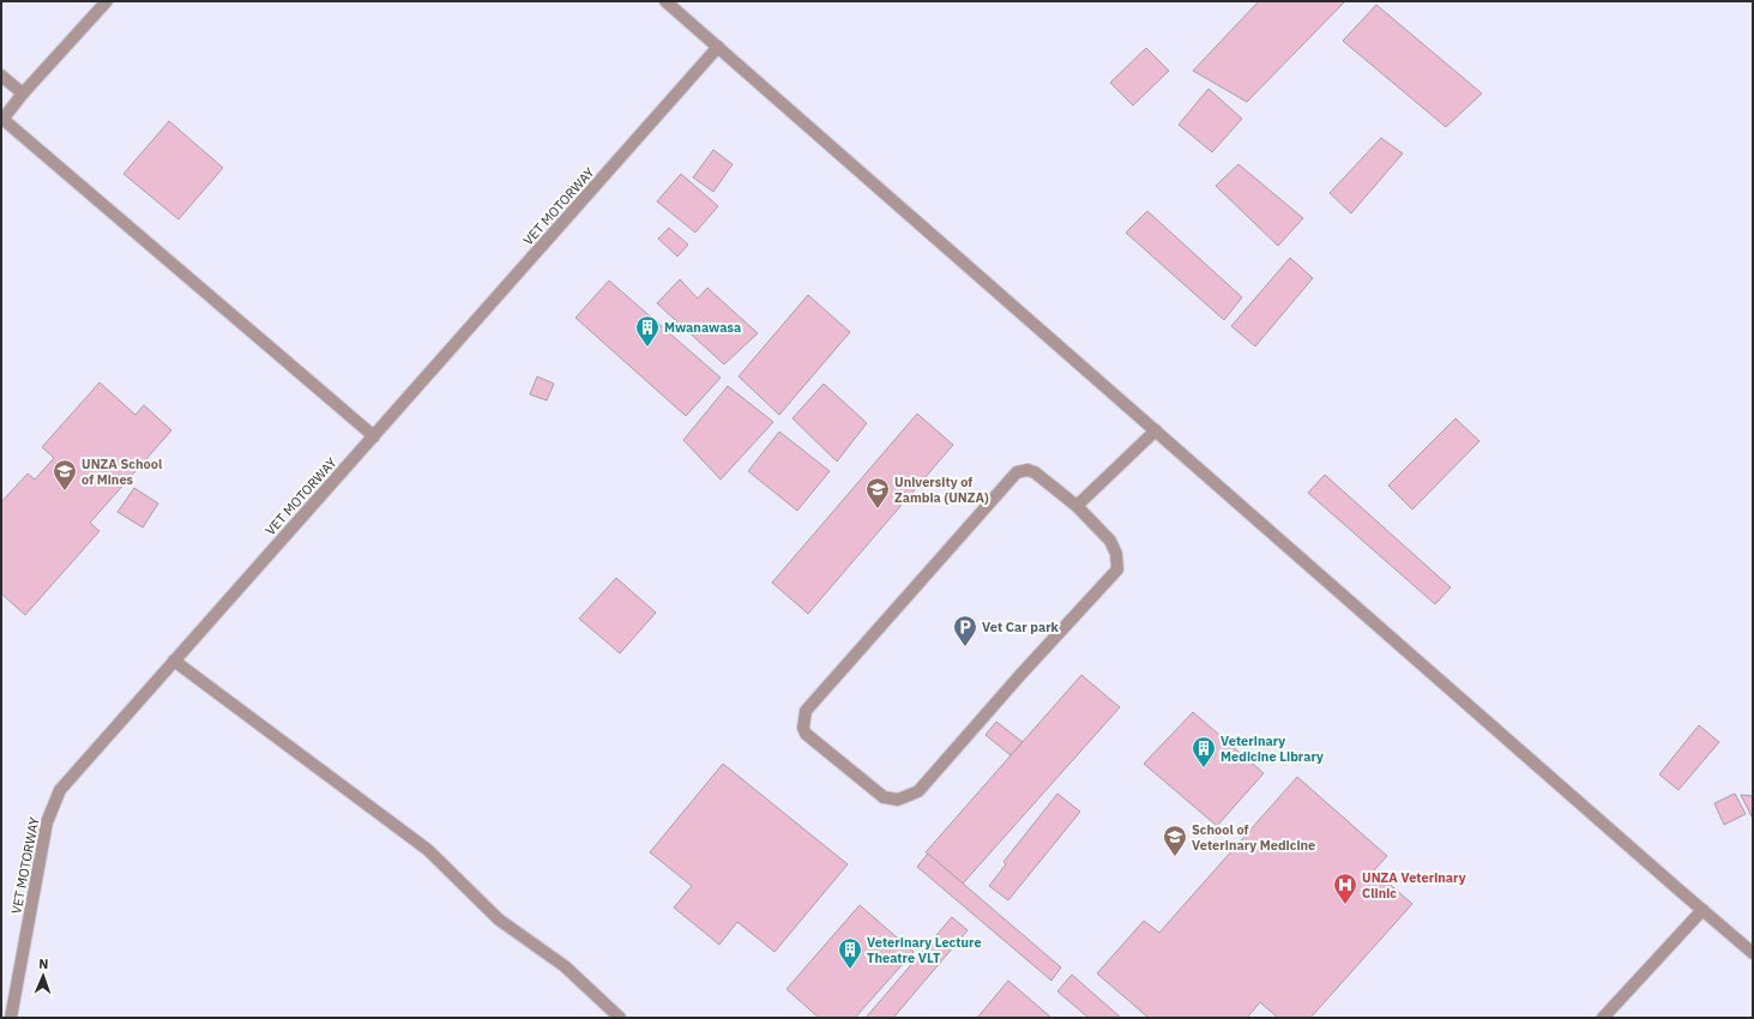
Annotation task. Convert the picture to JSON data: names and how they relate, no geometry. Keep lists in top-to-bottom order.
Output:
{
  "streets": {
    "lane": ["VET MOTORWAY"]
  },
  "places": {
    "building": ["Mwanawasa", "Veterinary Medicine Library", "Veterinary Lecture Theatre VLT"],
    "school or university": ["UNZA School of Mines", "University of Zambia (UNZA)", "School of Veterinary Medicine"],
    "parking": ["Vet Car park"],
    "hospital": ["UNZA Veterinary Clinic"]
  },
  "north": "top"
}
